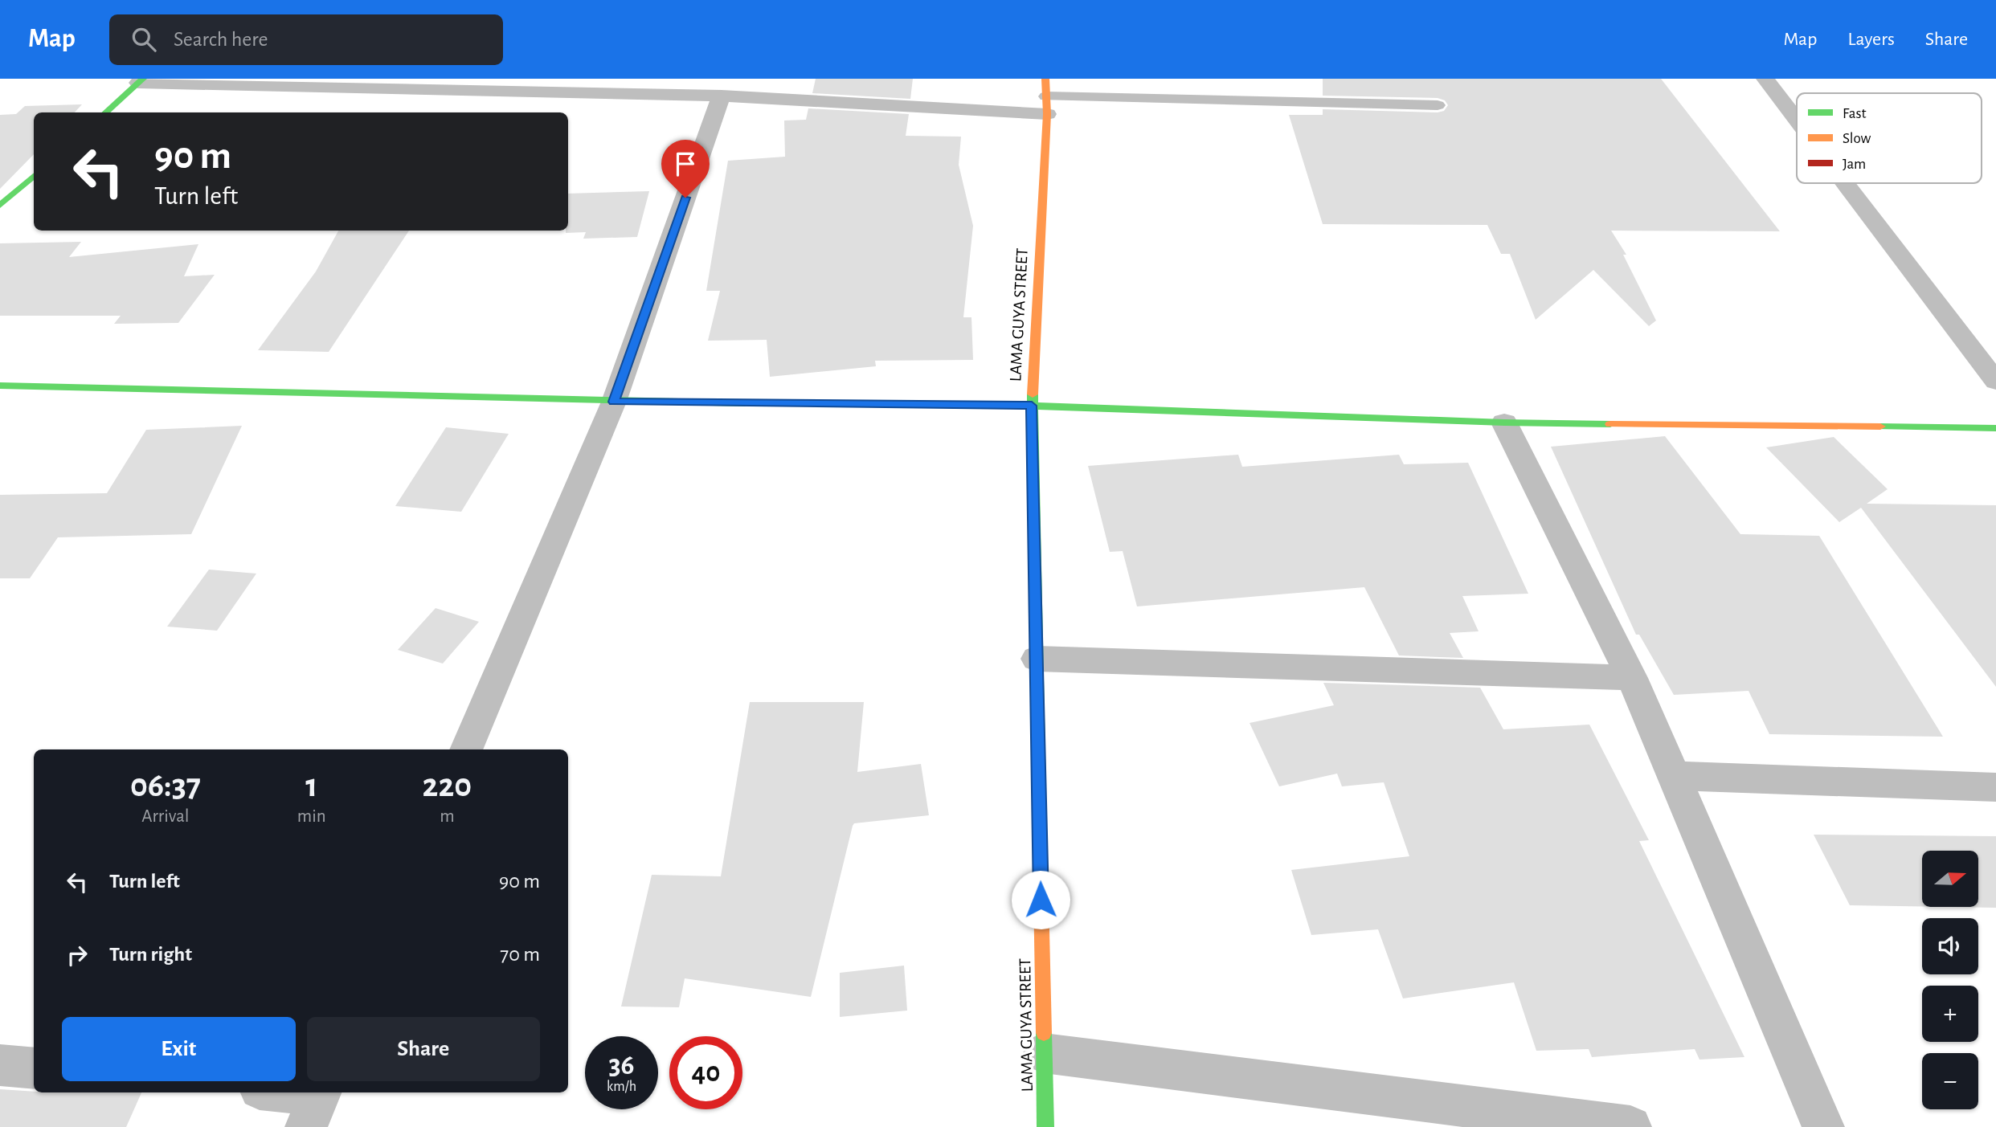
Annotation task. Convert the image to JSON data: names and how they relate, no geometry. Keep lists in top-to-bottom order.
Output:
{
  "streets": {
    "street": ["LAMA GUYA STREET"]
  },
  "legend": ["Fast", "Slow", "Jam"],
  "north": "right",
  "page": {
    "header": "Map",
    "search": "Search here",
    "nav": ["Map", "Layers", "Share"],
    "turn": ["90 m", "Turn left"],
    "eta": [
      "06:37",
      "Arrival",
      "1",
      "min",
      "220",
      "m"
    ],
    "list": [
      {
        "name": "Turn left",
        "value": "90 m"
      },
      {
        "name": "Turn right",
        "value": "70 m"
      }
    ],
    "map_buttons": ["+", "−"],
    "buttons": ["Exit", "Share"],
    "speed": "36 km/h",
    "limit": "40"
  }
}
